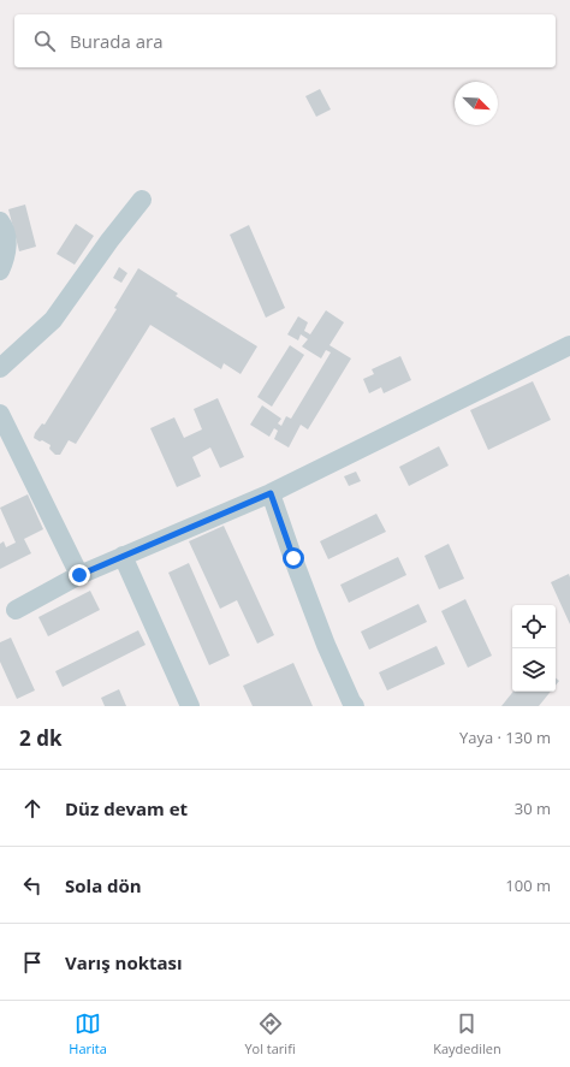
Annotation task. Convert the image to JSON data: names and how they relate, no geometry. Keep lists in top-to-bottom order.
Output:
{
  "north": "bottom right",
  "page": {
    "search": "Burada ara",
    "heading": ["2 dk", "Yaya · 130 m"],
    "list": [
      ["Düz devam et", "30 m"],
      ["Sola dön", "100 m"],
      "Varış noktası"
    ],
    "nav": ["Harita", "Yol tarifi", "Kaydedilen"]
  }
}
